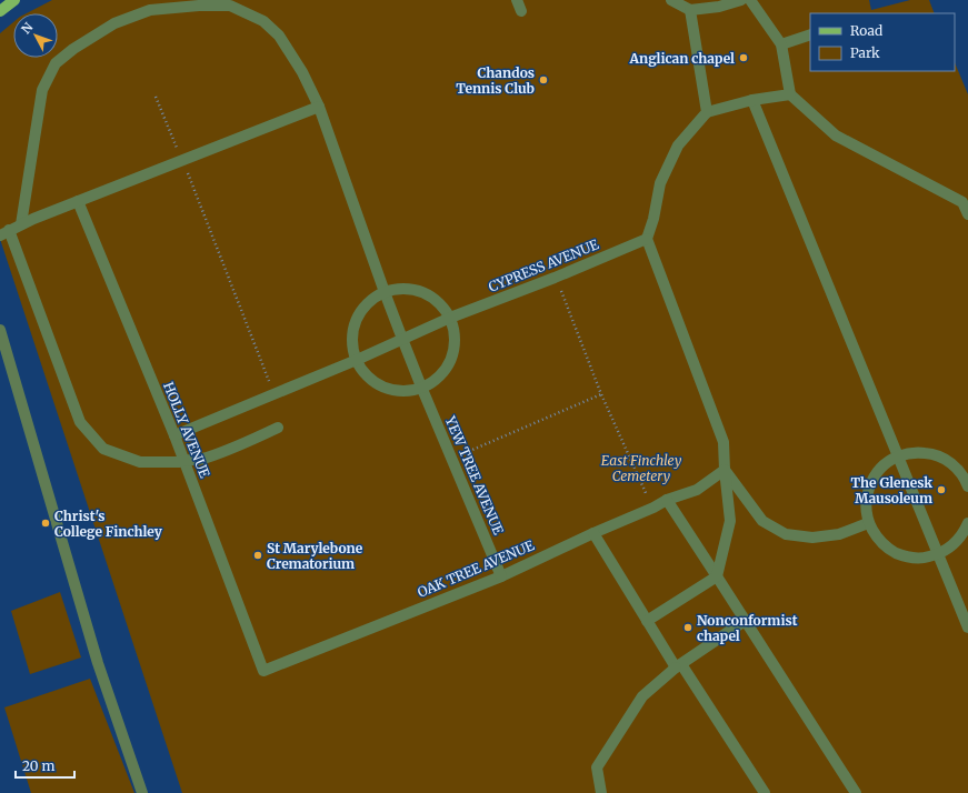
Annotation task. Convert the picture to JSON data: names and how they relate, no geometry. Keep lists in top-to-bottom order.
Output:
{
  "streets": {
    "lane": [
      "CYPRESS AVENUE",
      "HOLLY AVENUE",
      "YEW TREE AVENUE",
      "OAK TREE AVENUE"
    ]
  },
  "crossings": [
    ["CYPRESS AVENUE", "YEW TREE AVENUE"],
    ["HOLLY AVENUE", "OAK TREE AVENUE"],
    ["YEW TREE AVENUE", "OAK TREE AVENUE"]
  ],
  "parks": ["East Finchley Cemetery"],
  "places": [
    "Anglican chapel",
    "Chandos Tennis Club",
    "The Glenesk Mausoleum",
    "Christ's College Finchley",
    "St Marylebone Crematorium",
    "Nonconformist chapel"
  ],
  "legend": ["Road", "Park"],
  "scale_bar": "20 m",
  "north": "top left"
}
